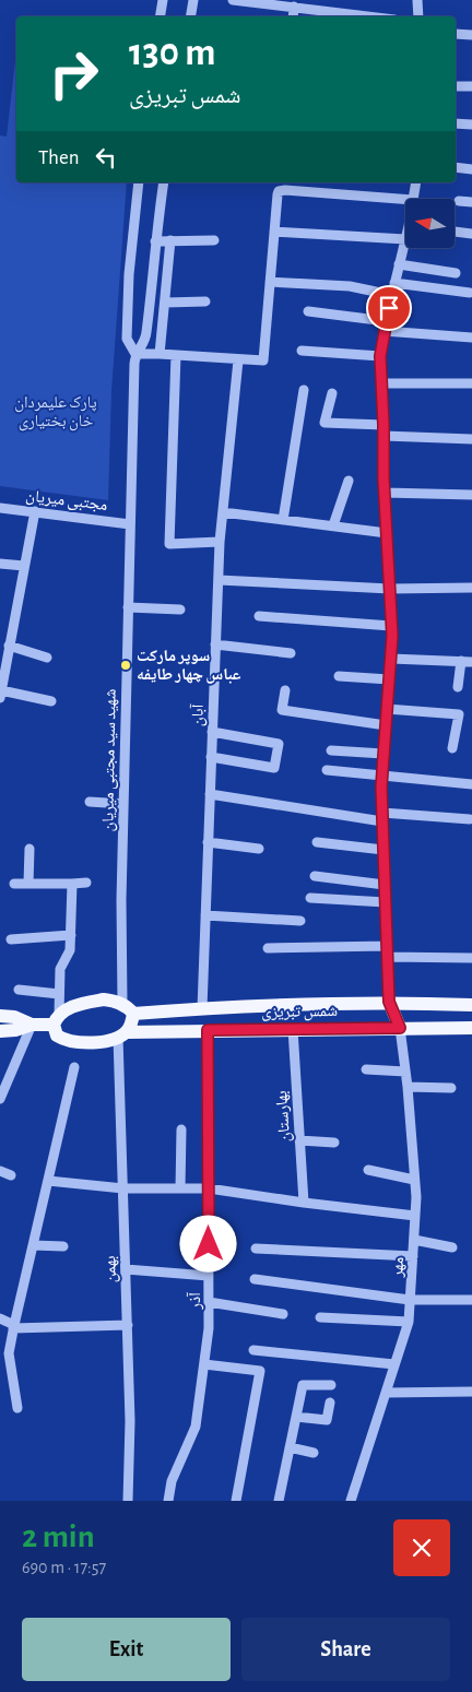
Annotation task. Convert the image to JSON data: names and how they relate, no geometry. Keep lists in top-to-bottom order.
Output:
{
  "streets": {
    "main road": ["شمس تبریزی"],
    "street": [
      "مجتبی میریان",
      "آبان",
      "شهید سید مجتبی میریان",
      "بهارستان",
      "مهر",
      "بهمن",
      "آذر"
    ]
  },
  "crossings": [
    ["مجتبی میریان", "شهید سید مجتبی میریان"],
    ["آبان", "شمس تبریزی"],
    ["شمس تبریزی", "بهارستان"],
    ["شمس تبریزی", "مهر"],
    ["شمس تبریزی", "بهمن"],
    ["شمس تبریزی", "آذر"]
  ],
  "parks": ["پارک علیمردان خان بختیاری"],
  "places": ["سوپر مارکت عباس چهار طایفه"],
  "north": "left",
  "page": {
    "turn": ["130 m", "شمس تبریزی"],
    "then": "Then",
    "heading": ["2 min", "690 m · 17:57"],
    "buttons": ["Exit", "Share"]
  }
}
